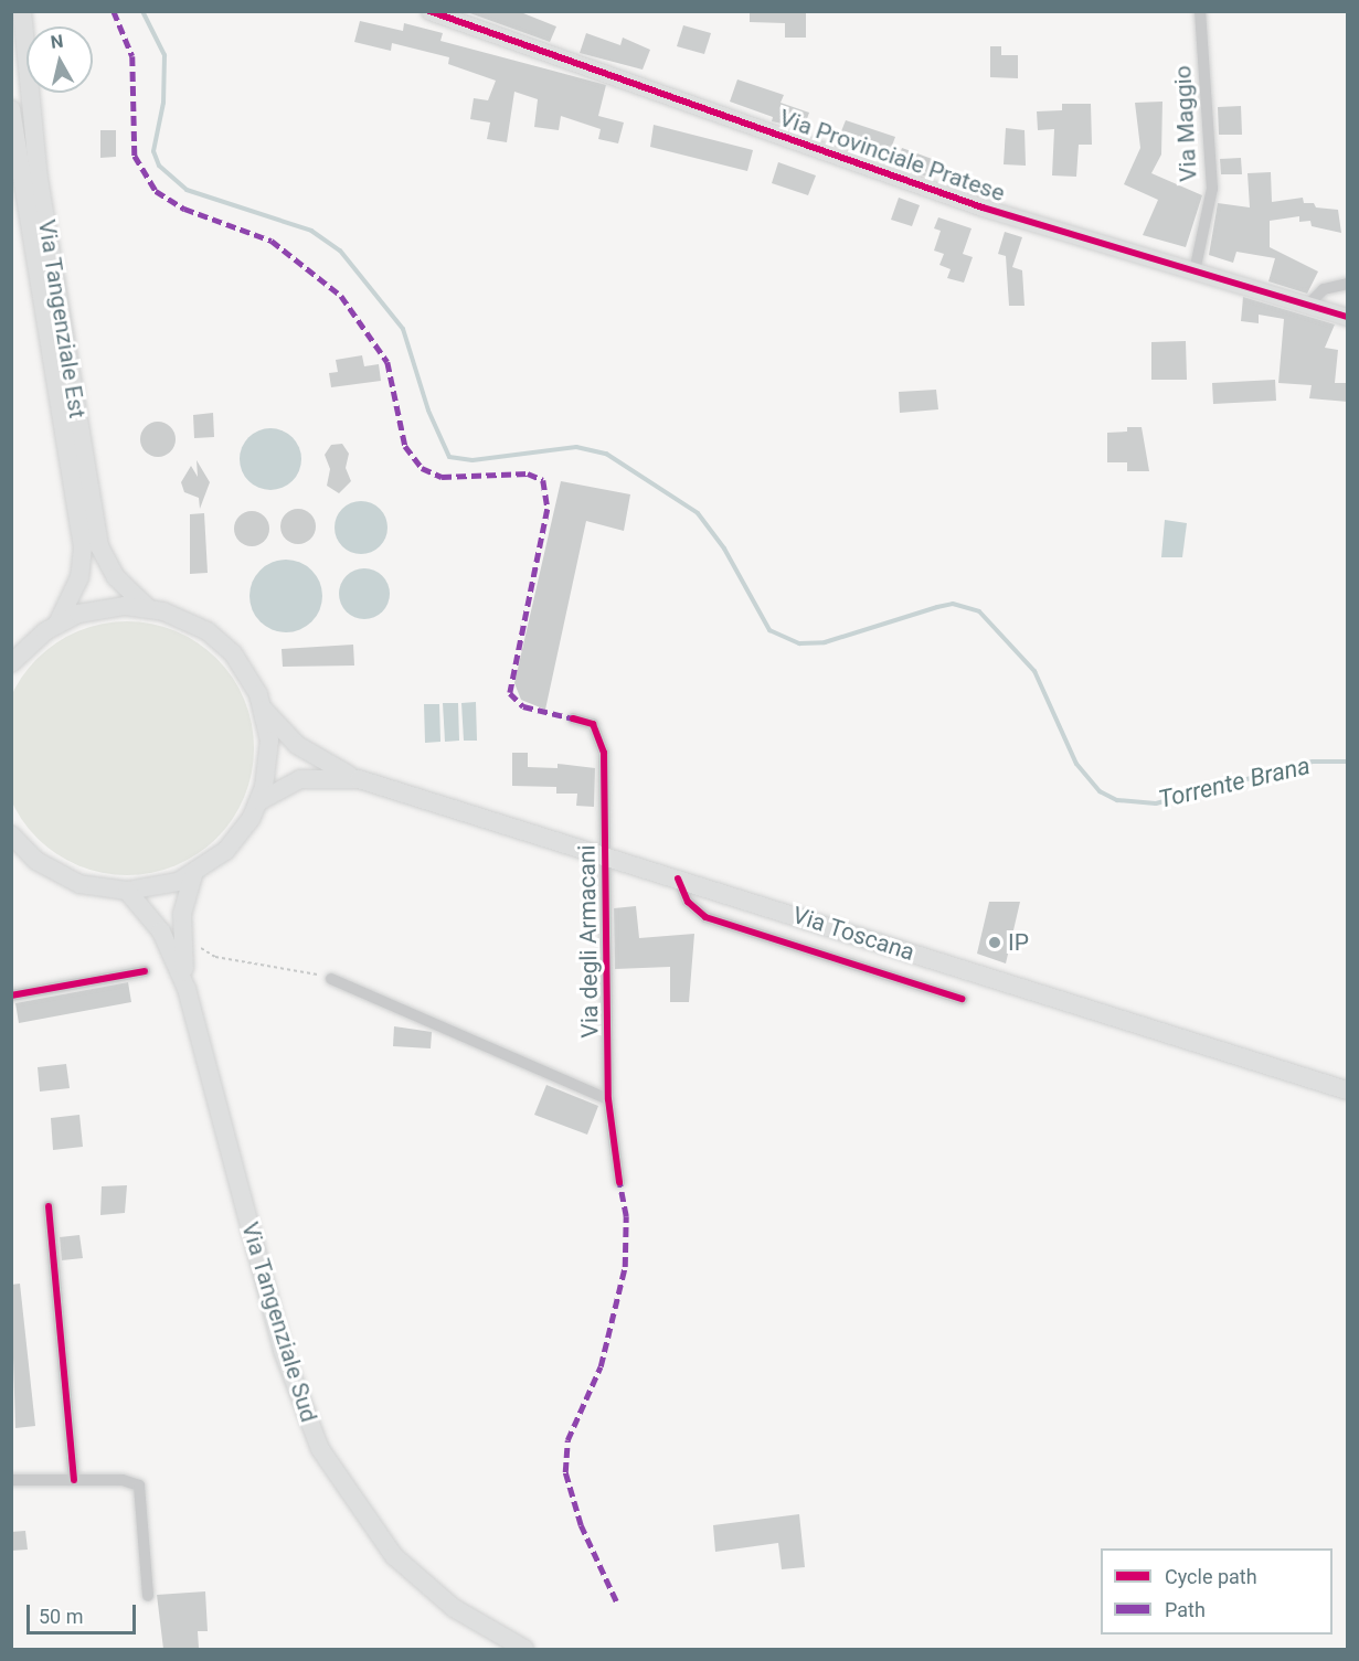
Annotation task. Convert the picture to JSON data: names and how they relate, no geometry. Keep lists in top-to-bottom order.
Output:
{
  "streets": {
    "main road": ["Via Tangenziale Est", "Via Toscana", "Via Tangenziale Sud"],
    "street": ["Via Maggio", "Via Provinciale Pratese", "Via degli Armacani"]
  },
  "crossings": [
    ["Via Maggio", "Via Provinciale Pratese"],
    ["Via Toscana", "Via degli Armacani"]
  ],
  "water": ["Torrente Brana"],
  "places": ["IP"],
  "legend": ["Cycle path", "Path"],
  "scale_bar": "50 m",
  "north": "top"
}
